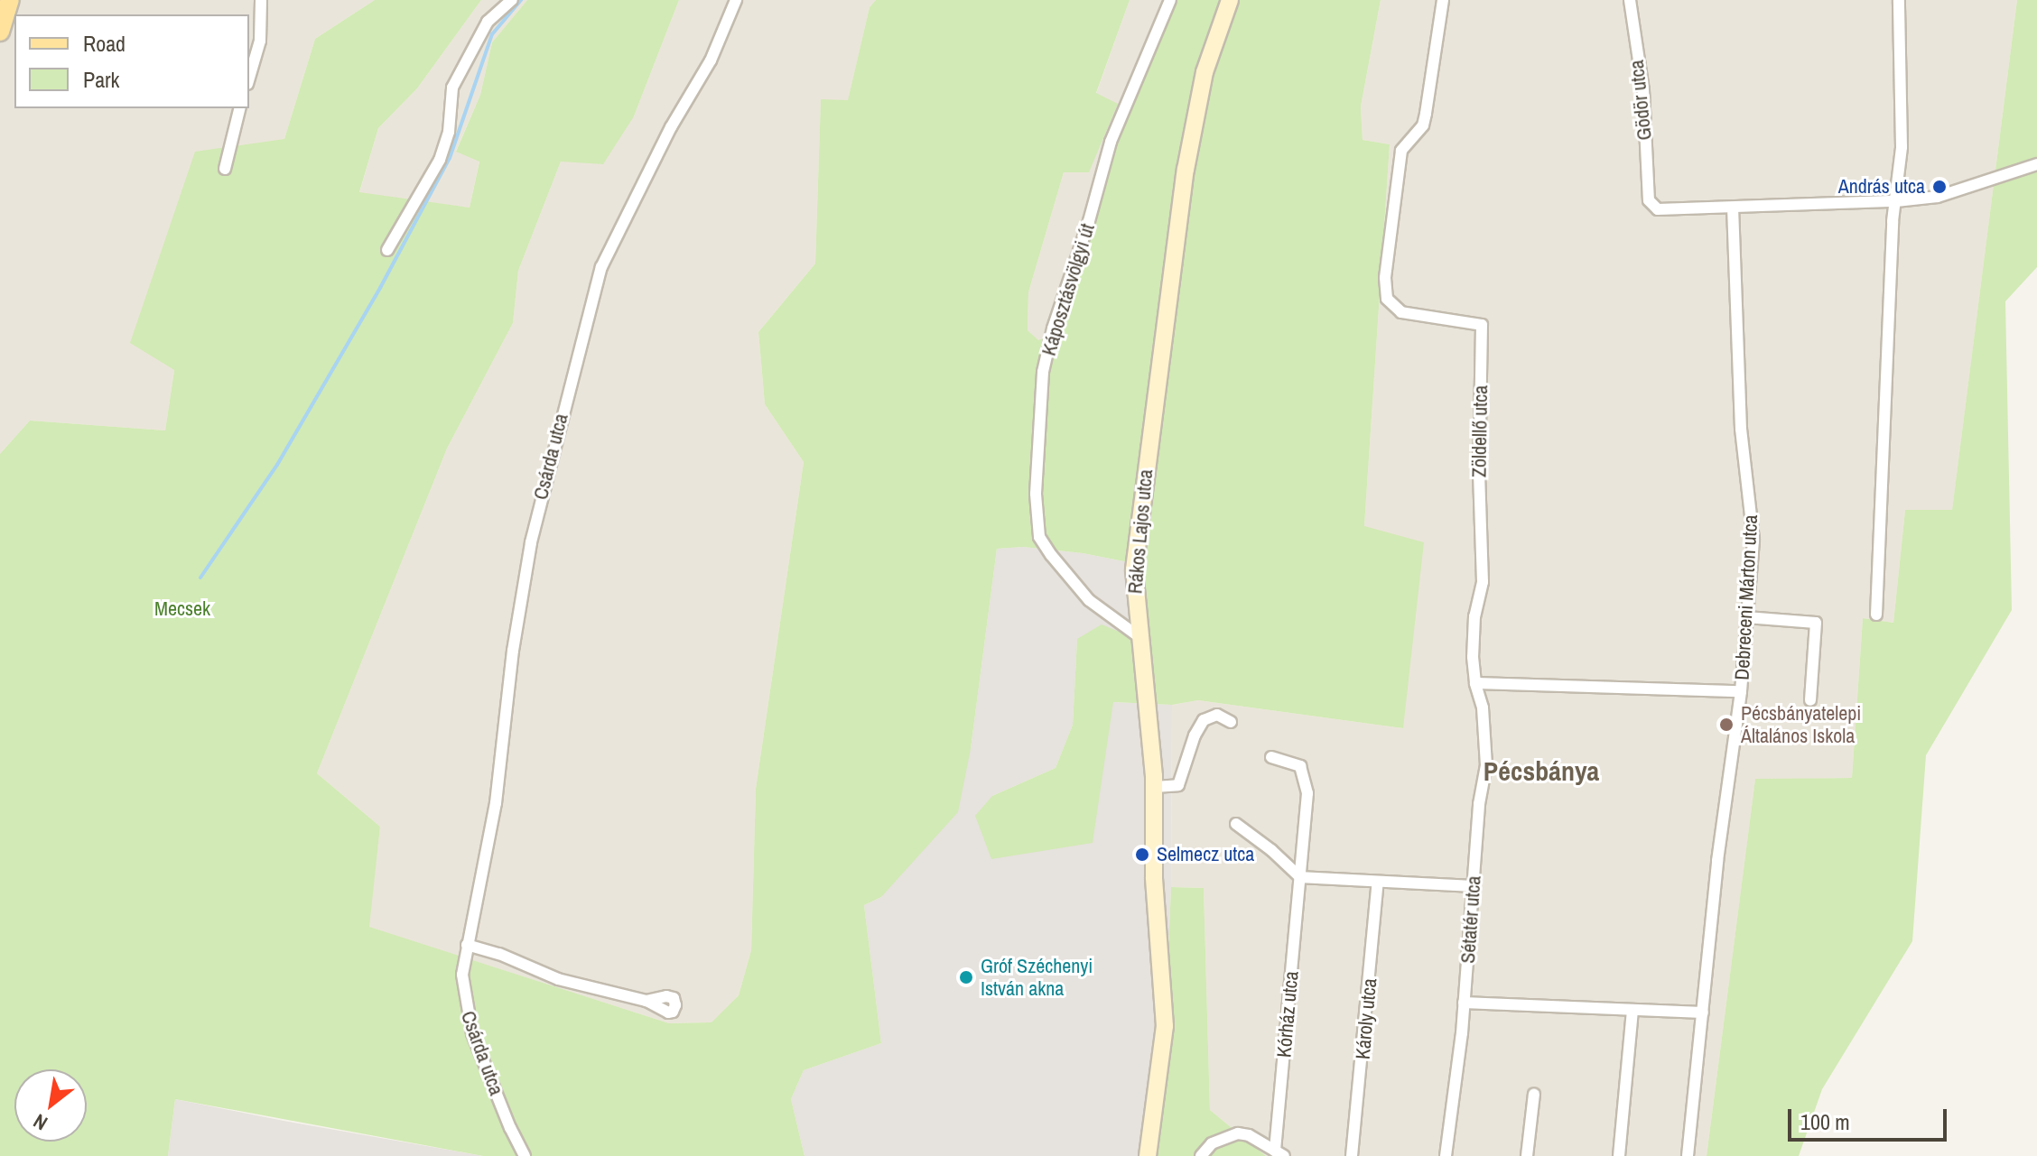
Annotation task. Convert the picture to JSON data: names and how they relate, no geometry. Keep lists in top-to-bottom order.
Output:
{
  "streets": {
    "street": [
      "Gödör utca",
      "Káposztásvölgyi út",
      "Zöldellő utca",
      "Csárda utca",
      "Rákos Lajos utca",
      "Debreceni Márton utca",
      "Sétatér utca",
      "Kórház utca",
      "Károly utca"
    ]
  },
  "crossings": [
    ["Gödör utca", "Debreceni Márton utca"],
    ["Káposztásvölgyi út", "Rákos Lajos utca"],
    ["Zöldellő utca", "Sétatér utca"]
  ],
  "districts": ["Pécsbánya"],
  "parks": ["Mecsek"],
  "places": [
    "András utca",
    "Pécsbányatelepi Általános Iskola",
    "Selmecz utca",
    "Gróf Széchenyi István akna"
  ],
  "legend": ["Road", "Park"],
  "scale_bar": "100 m",
  "north": "bottom left"
}
